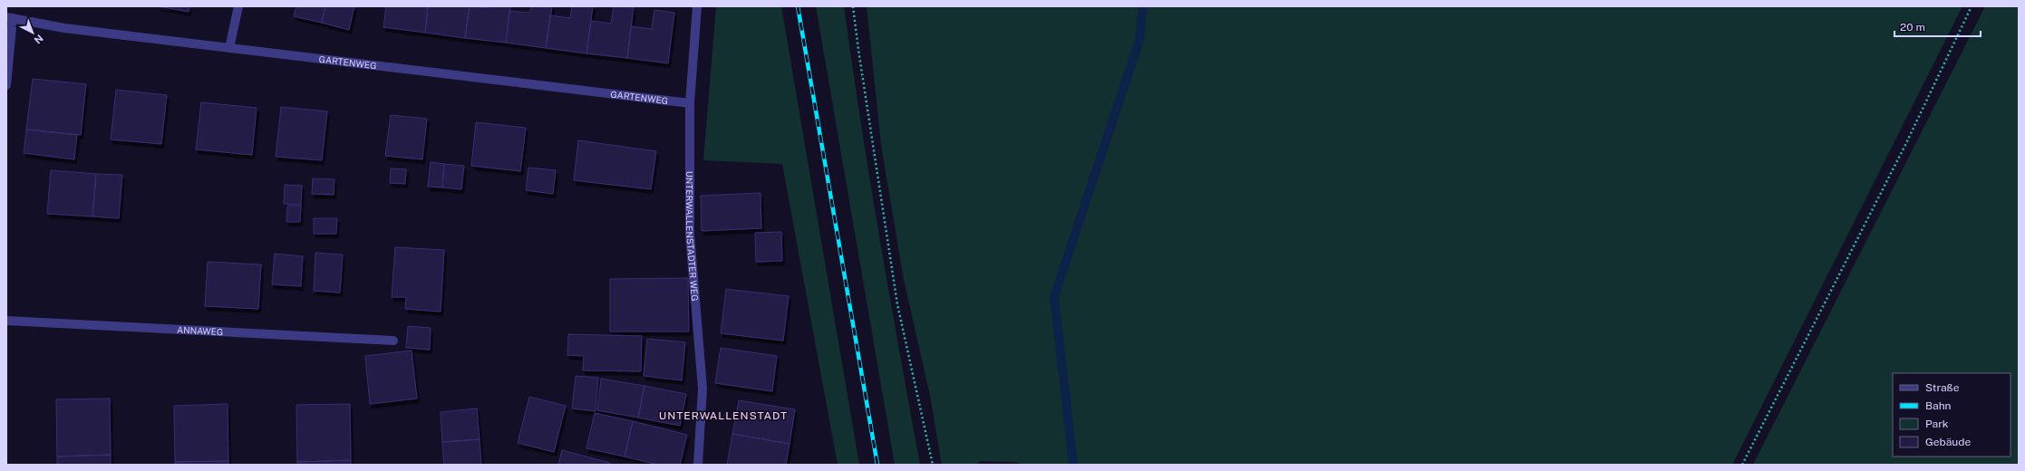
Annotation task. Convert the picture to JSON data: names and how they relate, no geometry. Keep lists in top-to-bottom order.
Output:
{
  "streets": {
    "street": ["GARTENWEG", "UNTERWALLENSTADTER WEG", "ANNAWEG"]
  },
  "crossings": [
    ["GARTENWEG", "UNTERWALLENSTADTER WEG"]
  ],
  "districts": ["UNTERWALLENSTADT"],
  "legend": [
    "Straße",
    "Bahn",
    "Park",
    "Gebäude"
  ],
  "scale_bar": "20 m",
  "north": "bottom right"
}
